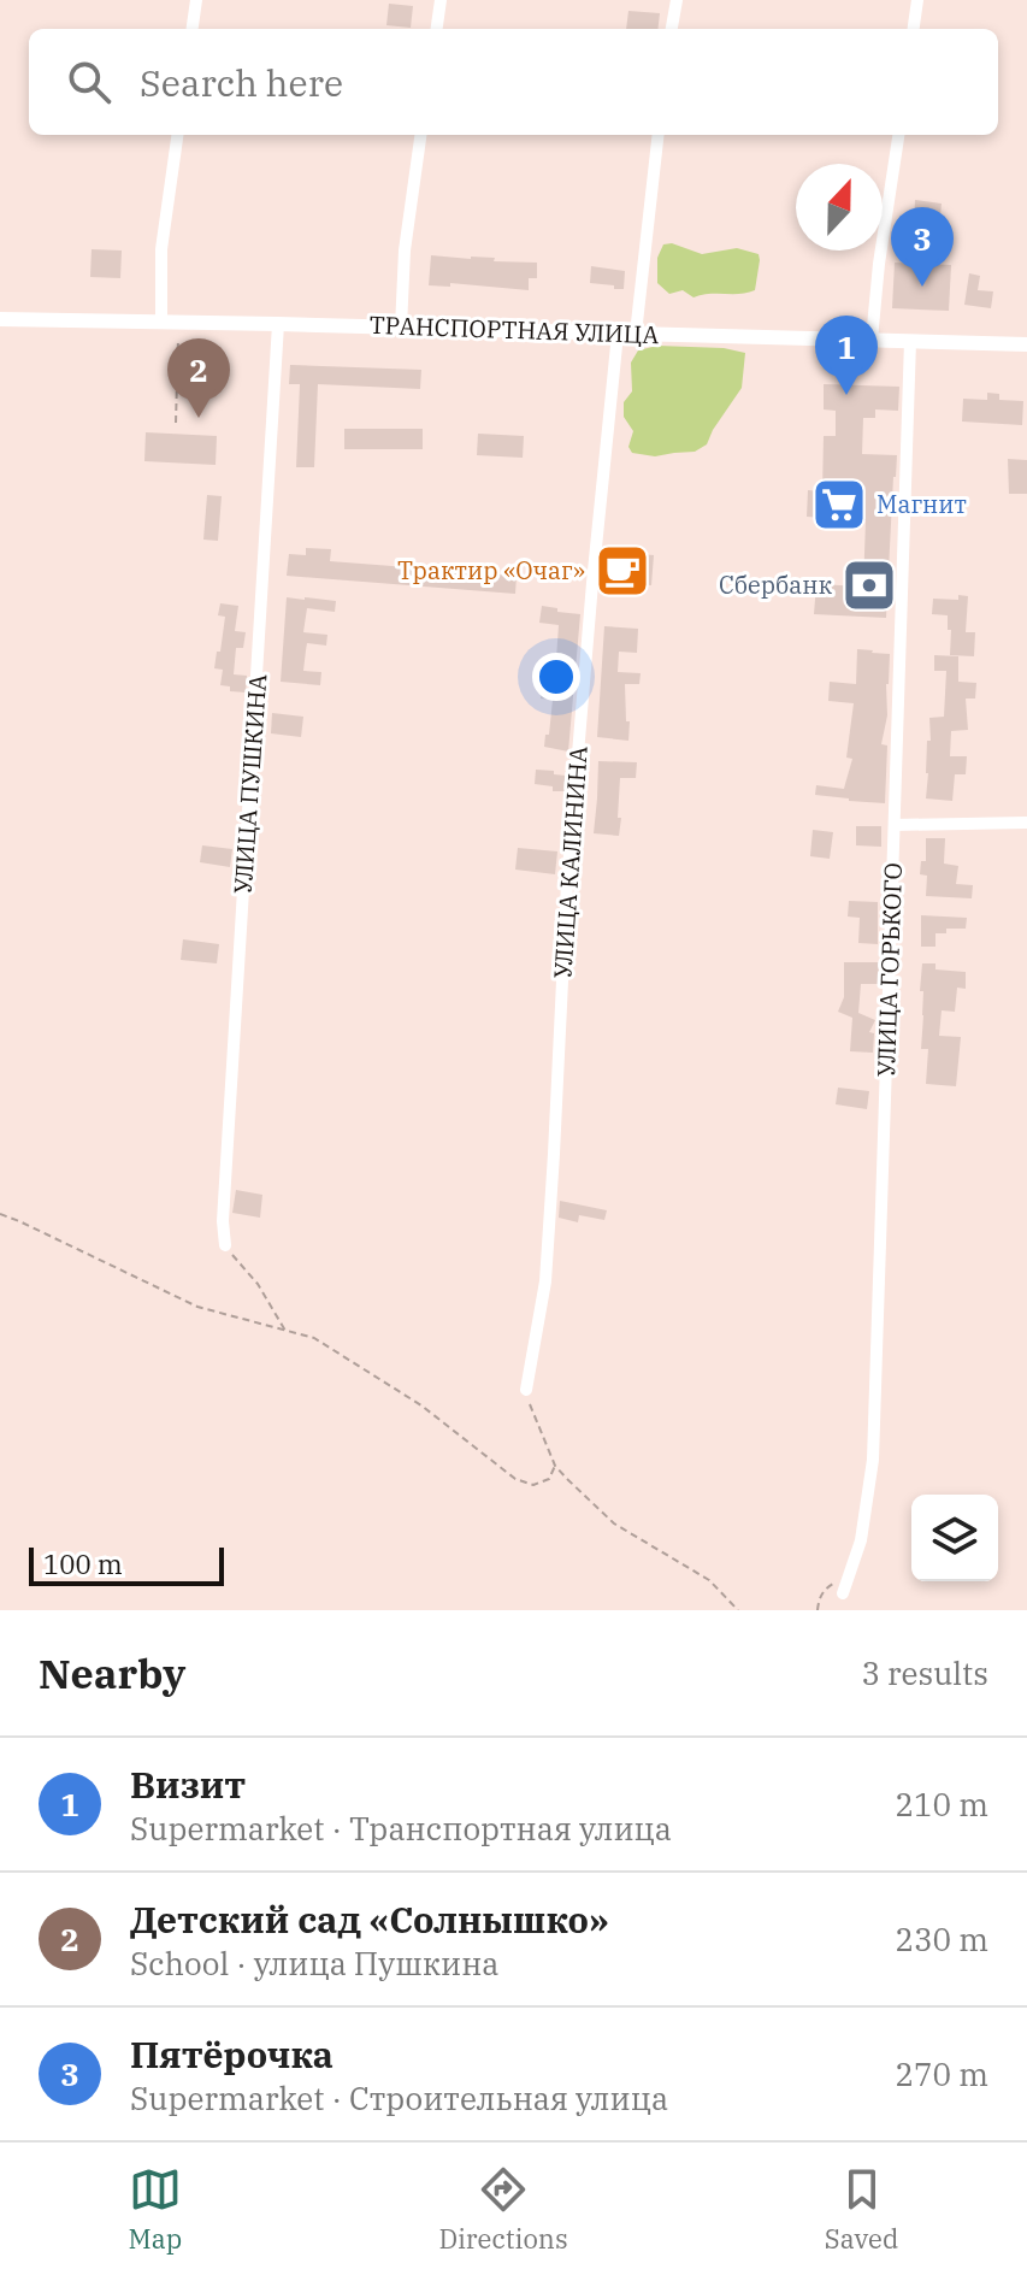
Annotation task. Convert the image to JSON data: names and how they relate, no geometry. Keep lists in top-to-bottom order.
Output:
{
  "streets": {
    "street": [
      "ТРАНСПОРТНАЯ УЛИЦА",
      "УЛИЦА ПУШКИНА",
      "УЛИЦА КАЛИНИНА",
      "УЛИЦА ГОРЬКОГО"
    ]
  },
  "crossings": [
    ["ТРАНСПОРТНАЯ УЛИЦА", "УЛИЦА ПУШКИНА"],
    ["ТРАНСПОРТНАЯ УЛИЦА", "УЛИЦА КАЛИНИНА"],
    ["ТРАНСПОРТНАЯ УЛИЦА", "УЛИЦА ГОРЬКОГО"]
  ],
  "places": {
    "supermarket": ["Магнит"],
    "cafe": ["Трактир «Очаг»"],
    "bank": ["Сбербанк"]
  },
  "scale_bar": "100 m",
  "north": "top",
  "page": {
    "search": "Search here",
    "pins": ["3", "1", "2"],
    "scale": "100 m",
    "heading": ["Nearby", "3 results"],
    "list": [
      {
        "mark": "1",
        "name": "Визит",
        "note": "Supermarket · Транспортная улица",
        "value": "210 m"
      },
      {
        "mark": "2",
        "name": "Детский сад «Солнышко»",
        "note": "School · улица Пушкина",
        "value": "230 m"
      },
      {
        "mark": "3",
        "name": "Пятёрочка",
        "note": "Supermarket · Строительная улица",
        "value": "270 m"
      }
    ],
    "nav": ["Map", "Directions", "Saved"]
  }
}
